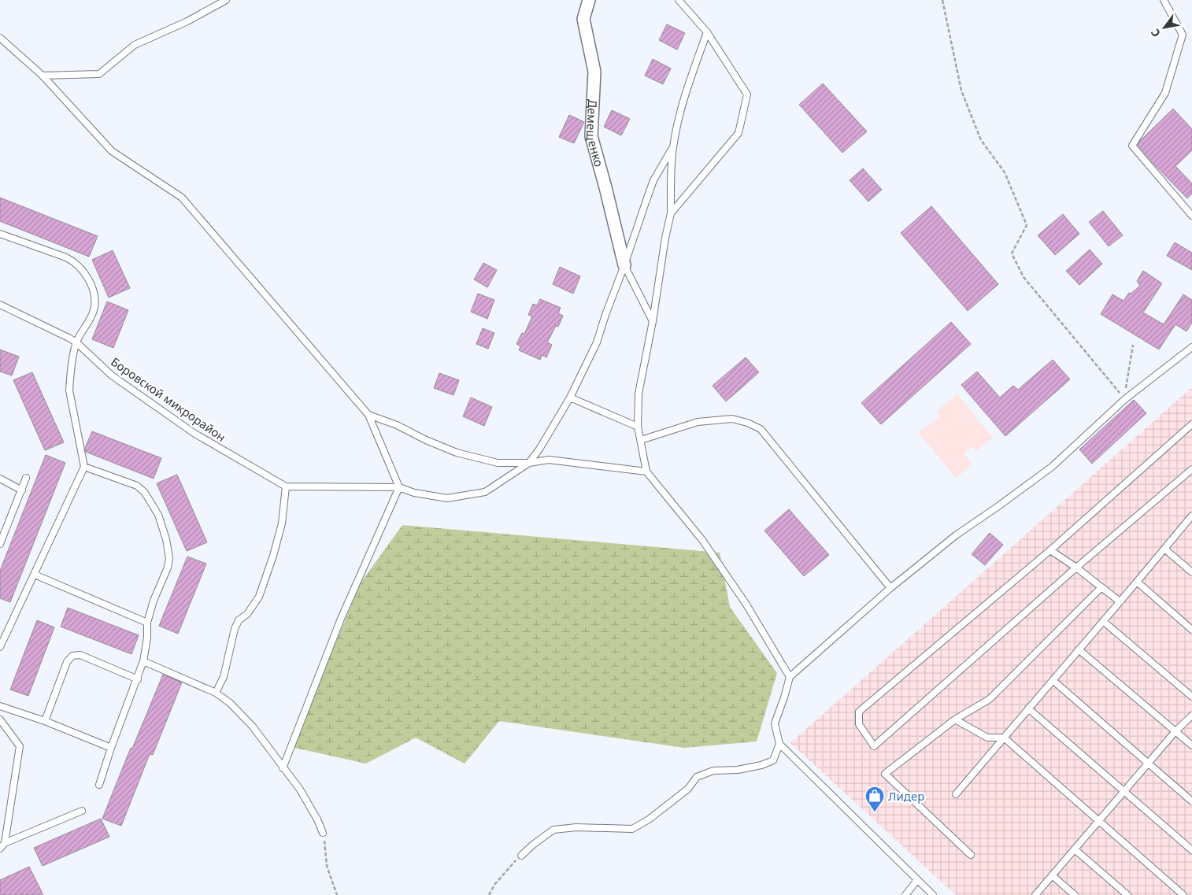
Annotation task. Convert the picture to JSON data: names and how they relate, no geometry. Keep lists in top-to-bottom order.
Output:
{
  "streets": {
    "street": ["Демещенко"],
    "lane": ["Боровской микрорайон"]
  },
  "places": {
    "shop": ["Лидер"]
  },
  "north": "bottom left"
}
